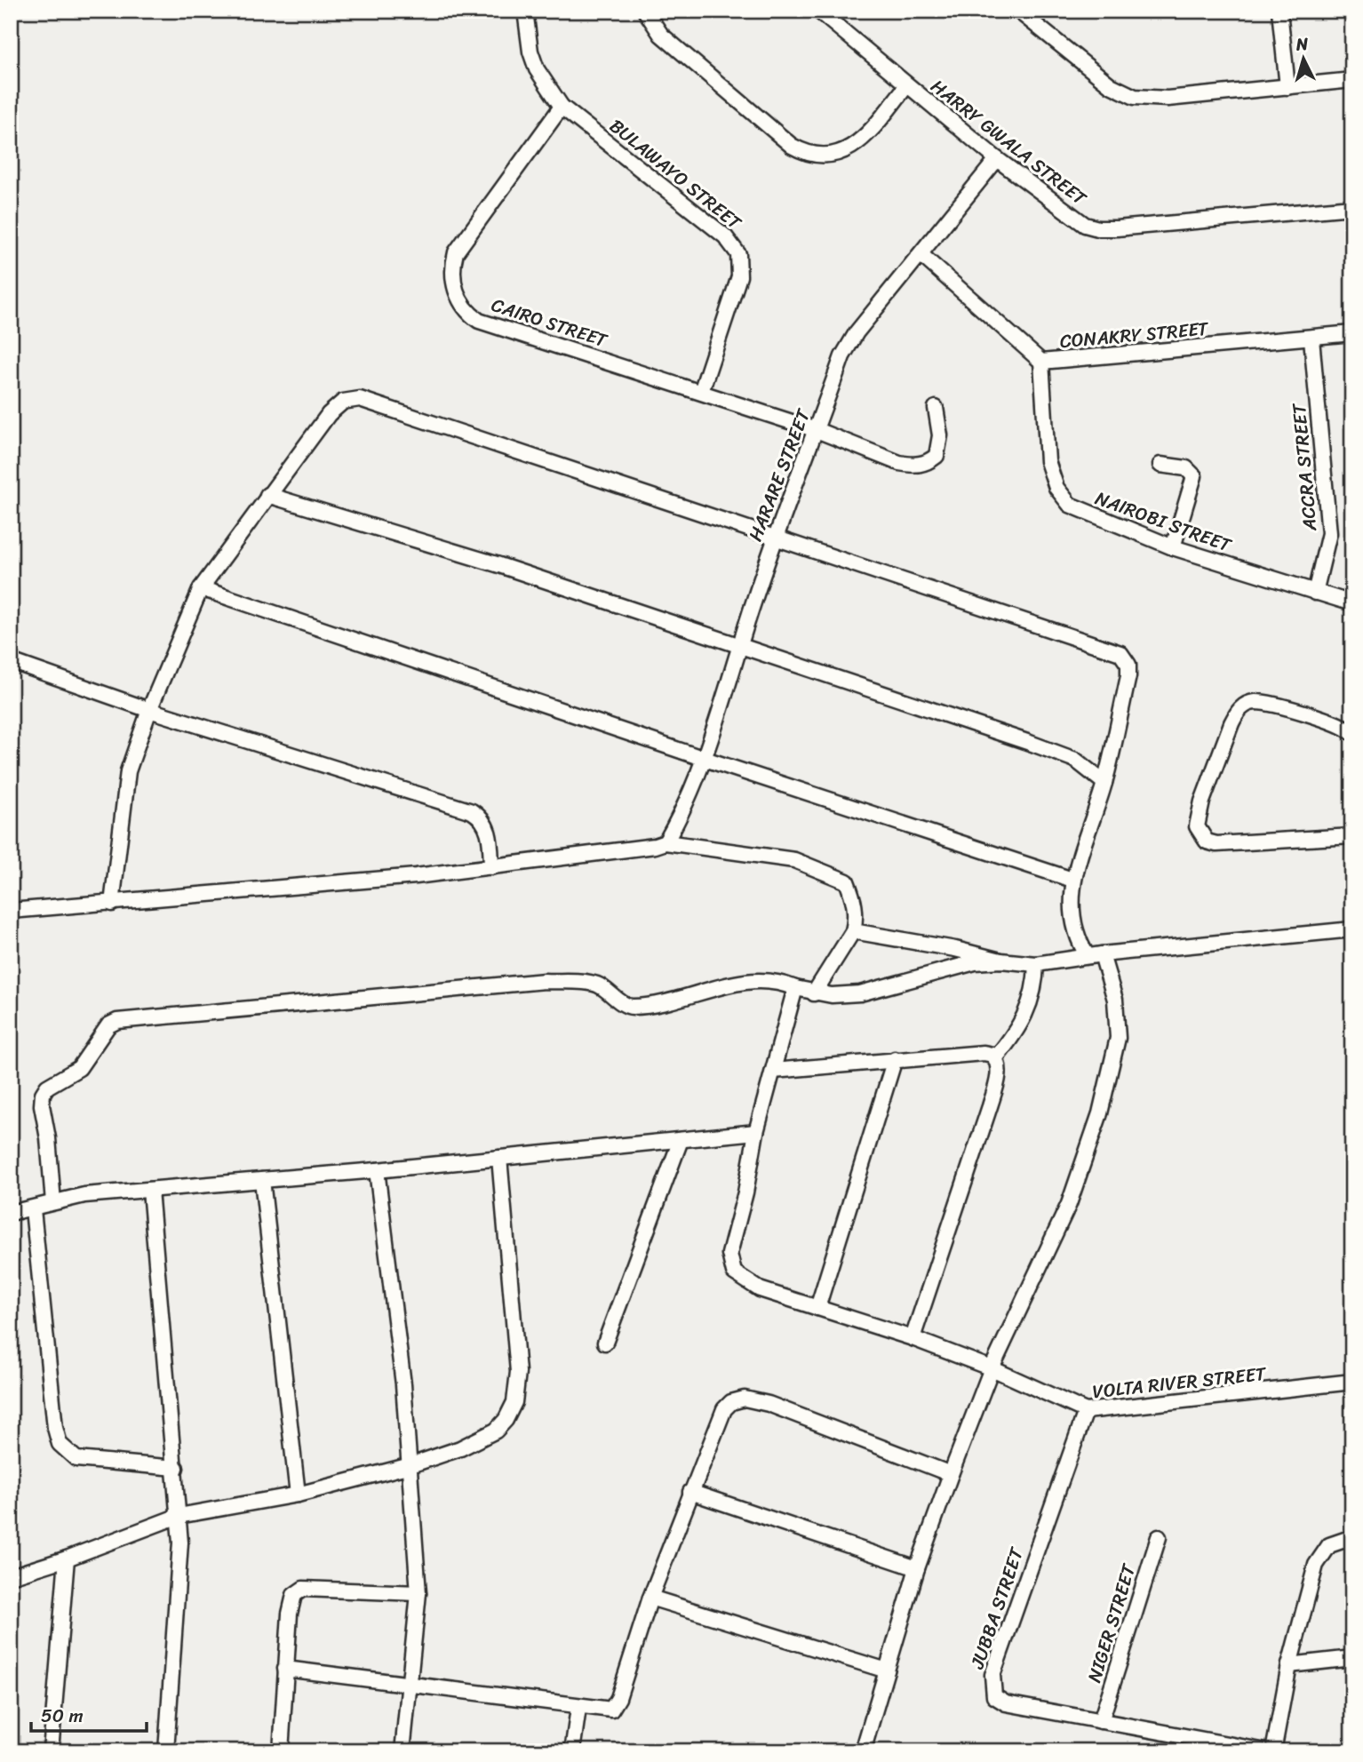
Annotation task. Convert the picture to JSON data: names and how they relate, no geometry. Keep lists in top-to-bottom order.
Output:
{
  "streets": {
    "street": [
      "HARRY GWALA STREET",
      "BULAWAYO STREET",
      "CAIRO STREET",
      "CONAKRY STREET",
      "ACCRA STREET",
      "HARARE STREET",
      "NAIROBI STREET",
      "VOLTA RIVER STREET",
      "JUBBA STREET",
      "NIGER STREET"
    ]
  },
  "crossings": [
    ["HARRY GWALA STREET", "HARARE STREET"],
    ["BULAWAYO STREET", "CAIRO STREET"],
    ["CAIRO STREET", "HARARE STREET"],
    ["CONAKRY STREET", "ACCRA STREET"],
    ["CONAKRY STREET", "HARARE STREET"],
    ["CONAKRY STREET", "NAIROBI STREET"],
    ["ACCRA STREET", "NAIROBI STREET"],
    ["VOLTA RIVER STREET", "JUBBA STREET"],
    ["JUBBA STREET", "NIGER STREET"]
  ],
  "scale_bar": "50 m",
  "north": "top"
}
